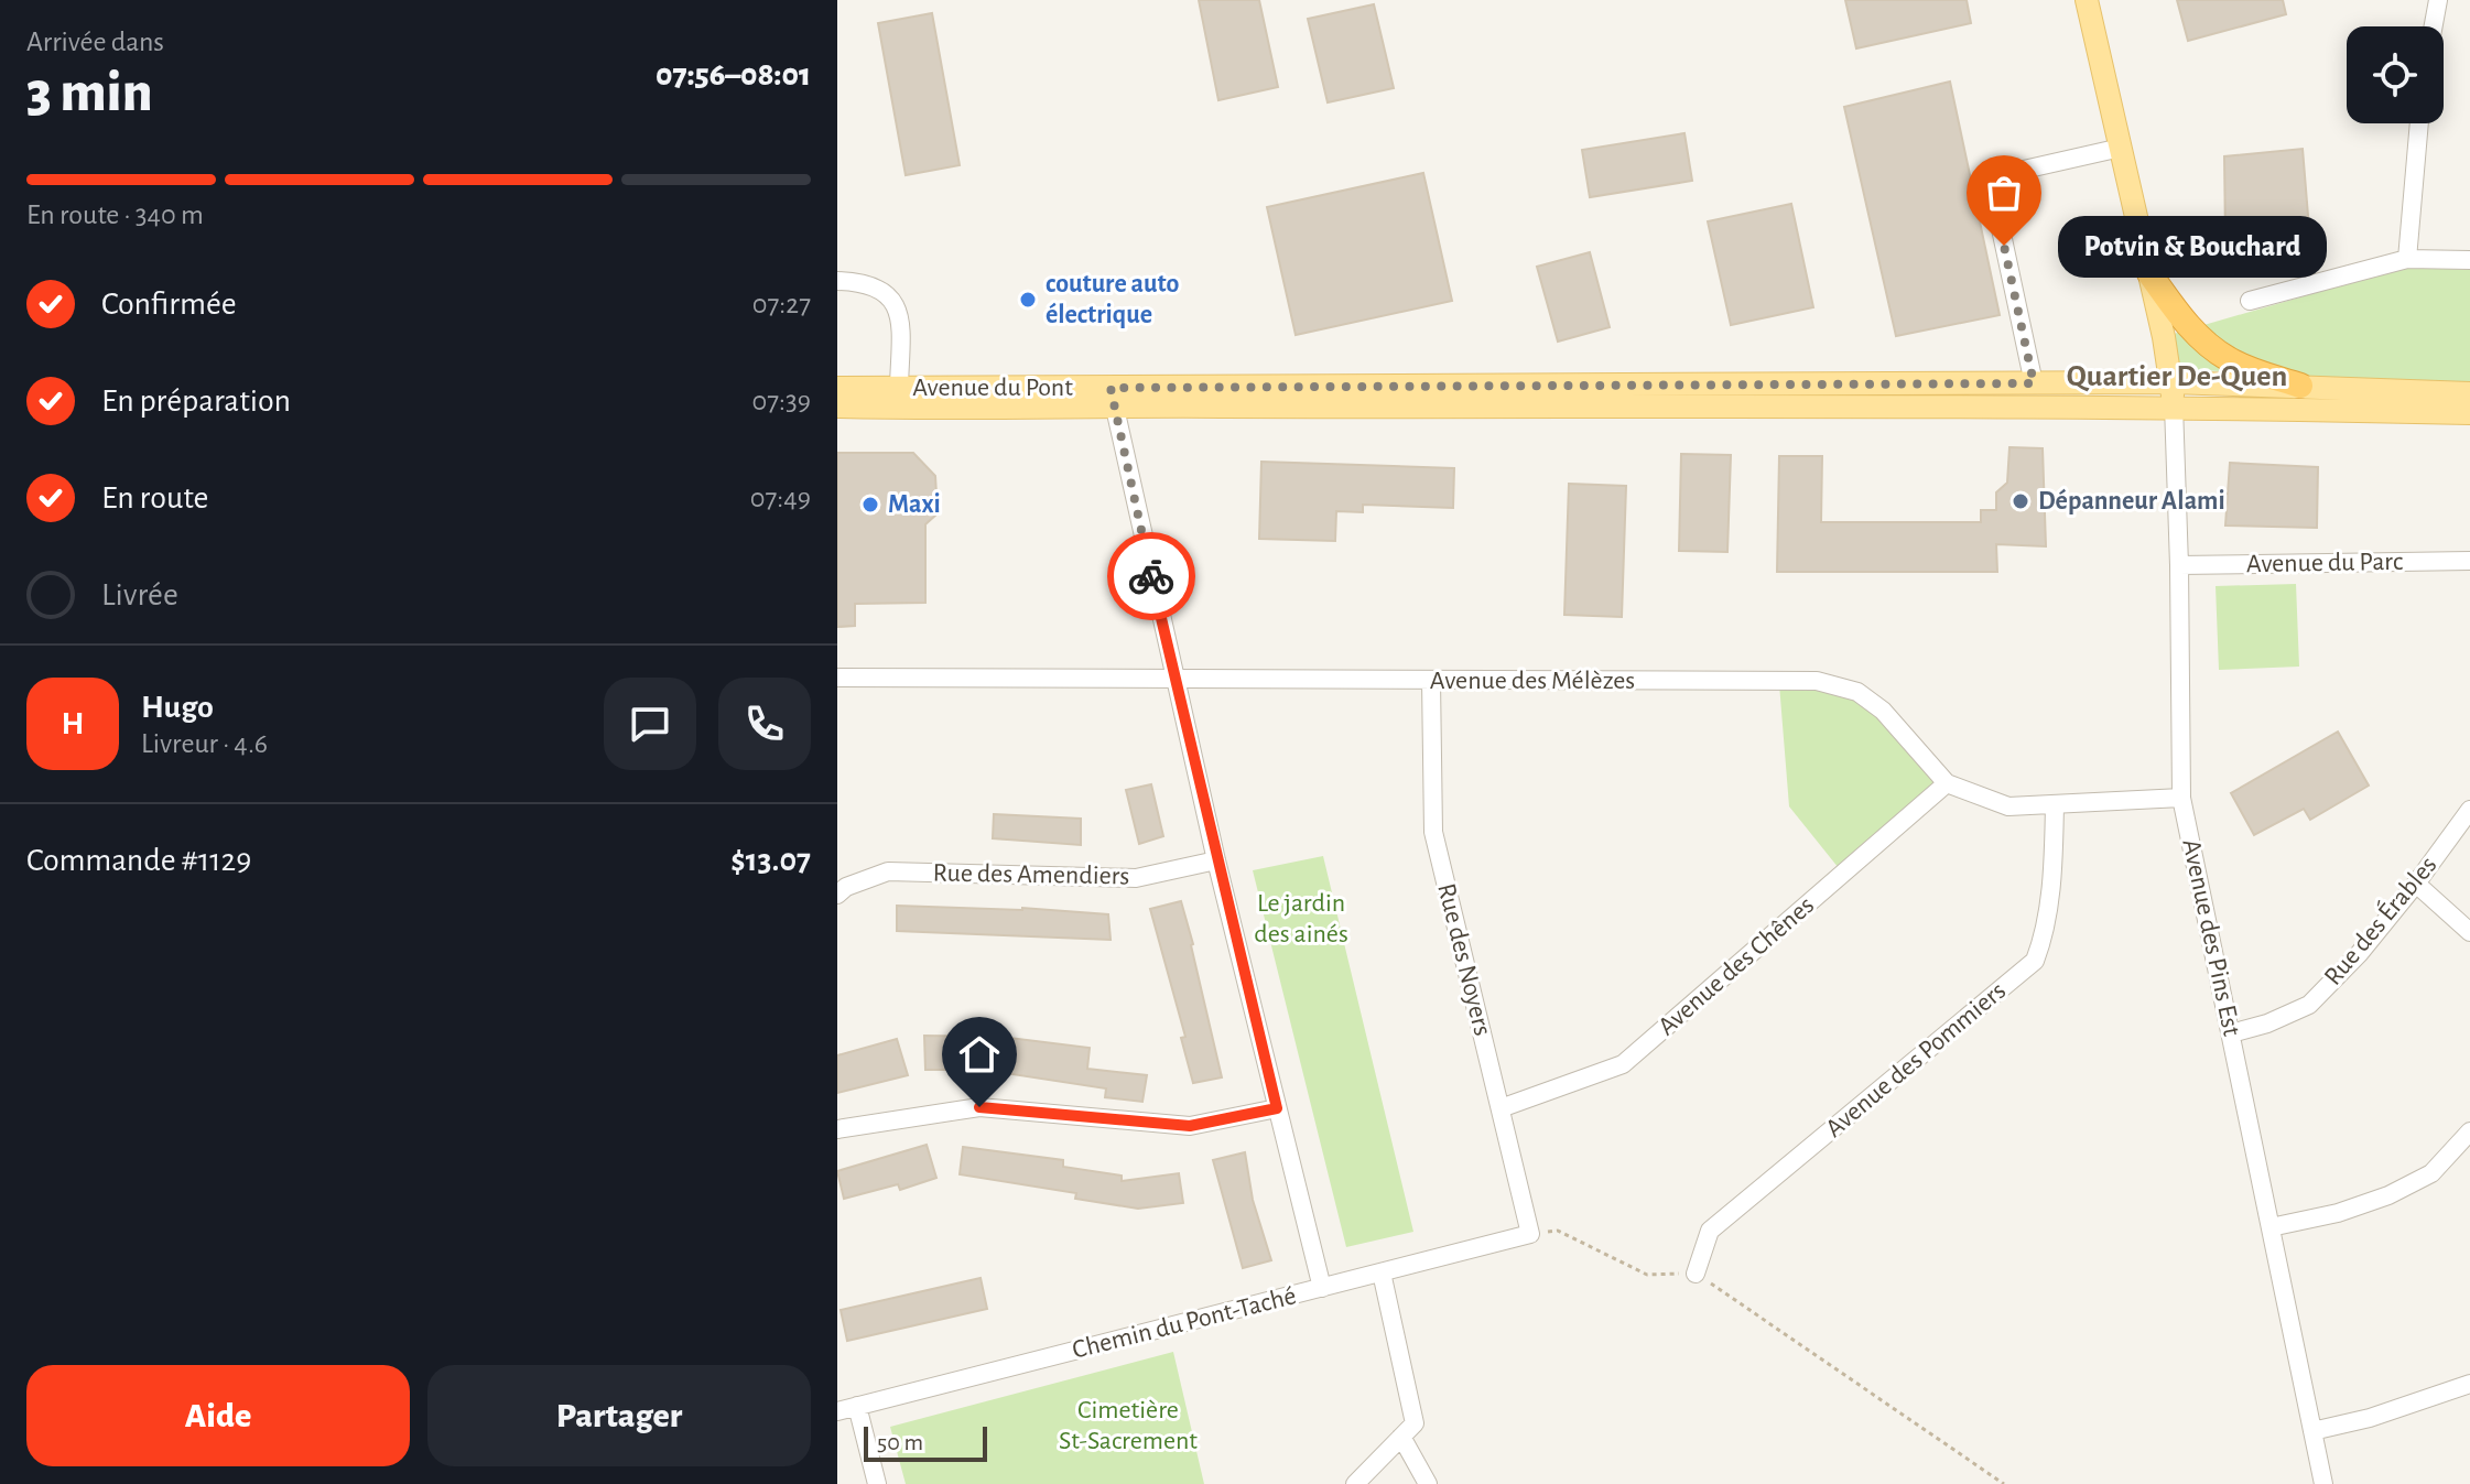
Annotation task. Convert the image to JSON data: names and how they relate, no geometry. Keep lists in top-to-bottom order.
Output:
{
  "streets": {
    "main road": ["Avenue du Pont", "Avenue des Pins Est"],
    "street": [
      "Avenue du Parc",
      "Avenue des Mélèzes",
      "Rue des Amendiers",
      "Rue des Érables",
      "Rue des Noyers",
      "Avenue des Chênes",
      "Avenue des Pommiers",
      "Chemin du Pont-Taché"
    ]
  },
  "crossings": [
    ["Avenue du Pont", "Avenue des Pins Est"],
    ["Avenue du Parc", "Avenue des Pins Est"],
    ["Avenue des Mélèzes", "Avenue des Pins Est"],
    ["Avenue des Mélèzes", "Rue des Noyers"],
    ["Avenue des Mélèzes", "Avenue des Chênes"],
    ["Avenue des Mélèzes", "Avenue des Pommiers"],
    ["Rue des Érables", "Avenue des Pins Est"],
    ["Rue des Noyers", "Avenue des Chênes"],
    ["Rue des Noyers", "Chemin du Pont-Taché"]
  ],
  "districts": ["Quartier De-Quen"],
  "parks": ["Le jardin des ainés", "Cimetière St-Sacrement"],
  "places": [
    "Potvin & Bouchard",
    "couture auto électrique",
    "Dépanneur Alami",
    "Maxi"
  ],
  "scale_bar": "50 m",
  "page": {
    "heading": ["3 min", "Arrivée dans", "07:56–08:01"],
    "panel": [
      "Hugo",
      "Livreur · 4.6",
      "Commande #1129",
      "$13.07"
    ],
    "bar": "En route · 340 m",
    "bubble": "Potvin & Bouchard",
    "list": [
      ["Confirmée", "07:27"],
      ["En préparation", "07:39"],
      ["En route", "07:49"],
      "Livrée"
    ],
    "round": "H",
    "buttons": ["Aide", "Partager"],
    "scale": "50 m"
  }
}
